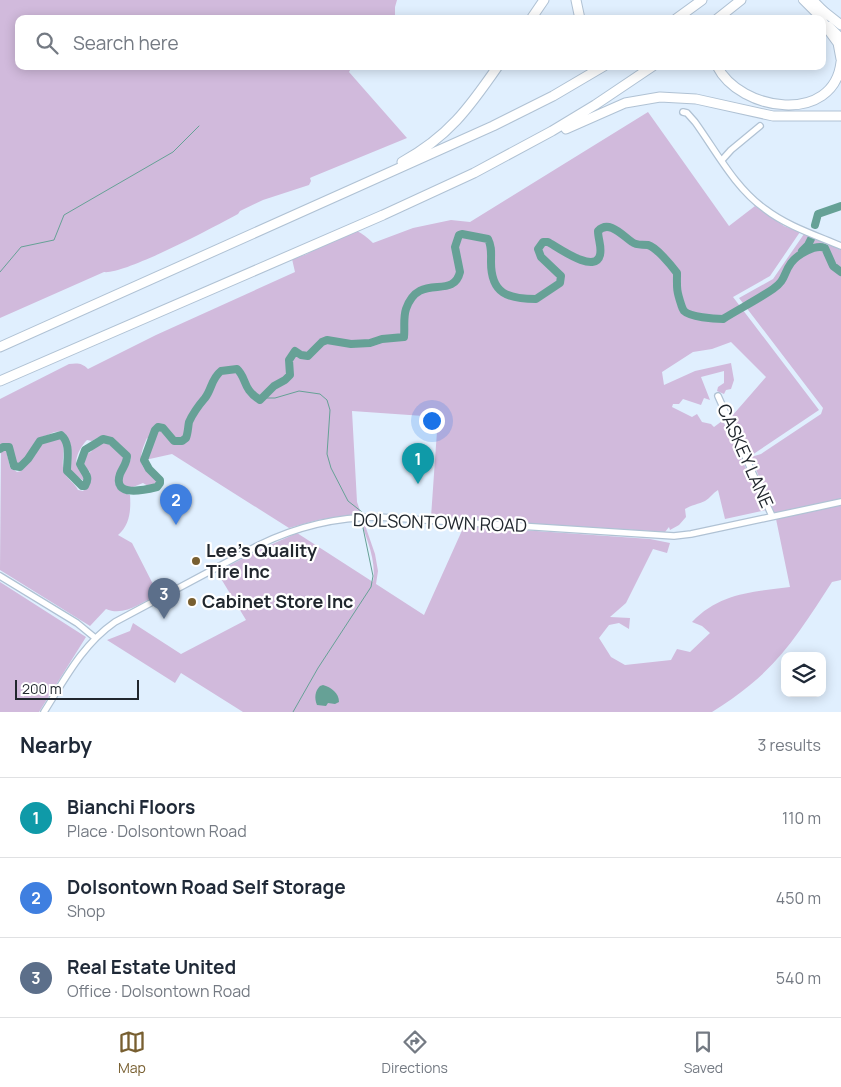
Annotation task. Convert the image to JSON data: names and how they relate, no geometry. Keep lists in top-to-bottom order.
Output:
{
  "streets": {
    "street": ["CASKEY LANE", "DOLSONTOWN ROAD"]
  },
  "crossings": [
    ["CASKEY LANE", "DOLSONTOWN ROAD"]
  ],
  "places": ["Lee's Quality Tire Inc", "Cabinet Store Inc"],
  "scale_bar": "200 m",
  "page": {
    "search": "Search here",
    "pins": ["1", "2", "3"],
    "scale": "200 m",
    "heading": ["Nearby", "3 results"],
    "list": [
      {
        "mark": "1",
        "name": "Bianchi Floors",
        "note": "Place · Dolsontown Road",
        "value": "110 m"
      },
      {
        "mark": "2",
        "name": "Dolsontown Road Self Storage",
        "note": "Shop",
        "value": "450 m"
      },
      {
        "mark": "3",
        "name": "Real Estate United",
        "note": "Office · Dolsontown Road",
        "value": "540 m"
      }
    ],
    "nav": ["Map", "Directions", "Saved"]
  }
}
